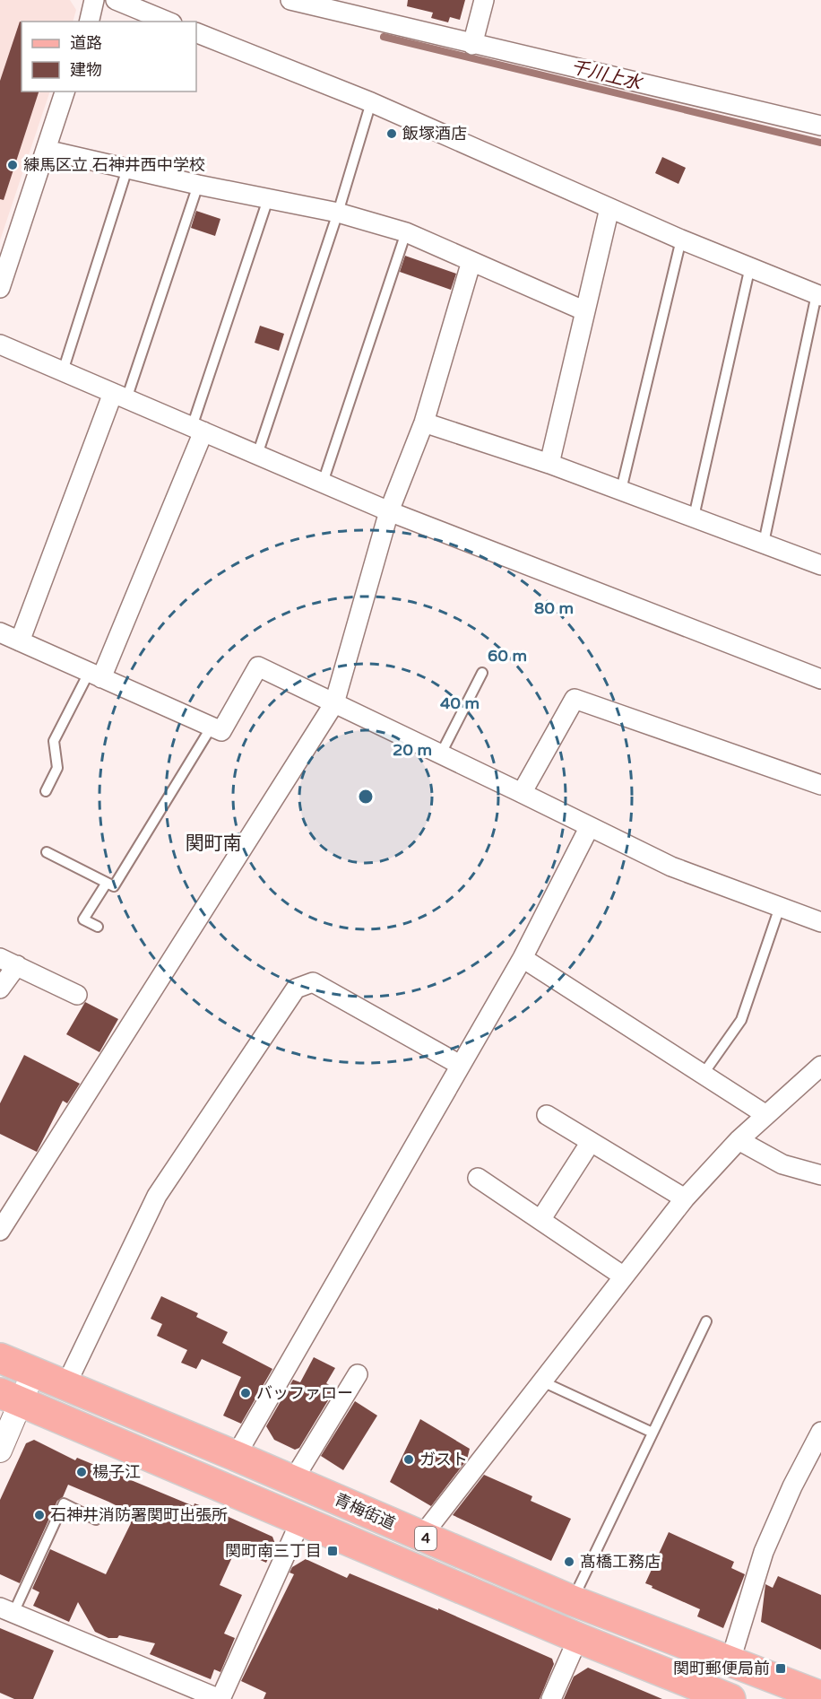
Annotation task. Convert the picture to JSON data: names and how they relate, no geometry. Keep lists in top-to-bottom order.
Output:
{
  "streets": {
    "main road": ["青梅街道", "4"]
  },
  "districts": ["関町南"],
  "water": ["千川上水"],
  "places": {
    "other": [
      "飯塚酒店",
      "練馬区立 石神井西中学校",
      "バッファロー",
      "ガスト",
      "楊子江",
      "石神井消防署関町出張所",
      "髙橋工務店"
    ],
    "transit": ["関町南三丁目", "関町郵便局前"]
  },
  "legend": ["道路", "建物"],
  "rings": [
    "80 m",
    "60 m",
    "40 m",
    "20 m"
  ]
}
